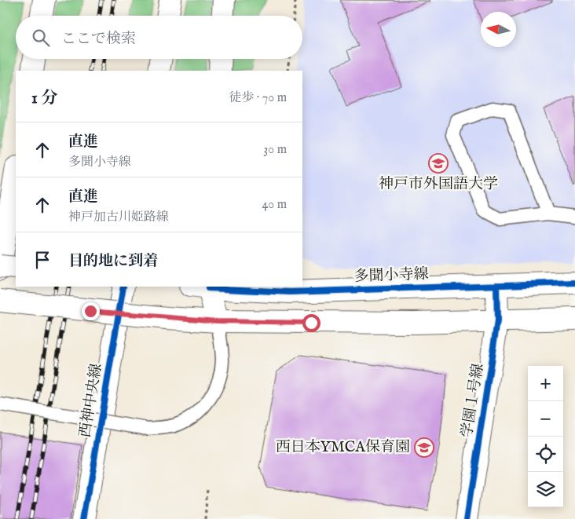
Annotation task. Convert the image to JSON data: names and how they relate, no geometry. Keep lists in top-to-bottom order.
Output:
{
  "streets": {
    "street": ["多聞小寺線", "西神中央線", "学園１号線"]
  },
  "crossings": [
    ["多聞小寺線", "学園１号線"]
  ],
  "places": {
    "school or university": ["神戸市外国語大学", "西日本YMCA保育園"]
  },
  "north": "left",
  "page": {
    "search": "ここで検索",
    "heading": ["1 分", "徒歩 · 70 m"],
    "list": [
      ["直進", "多聞小寺線", "30 m"],
      ["直進", "神戸加古川姫路線", "40 m"],
      "目的地に到着"
    ],
    "map_buttons": ["+", "−"]
  }
}
